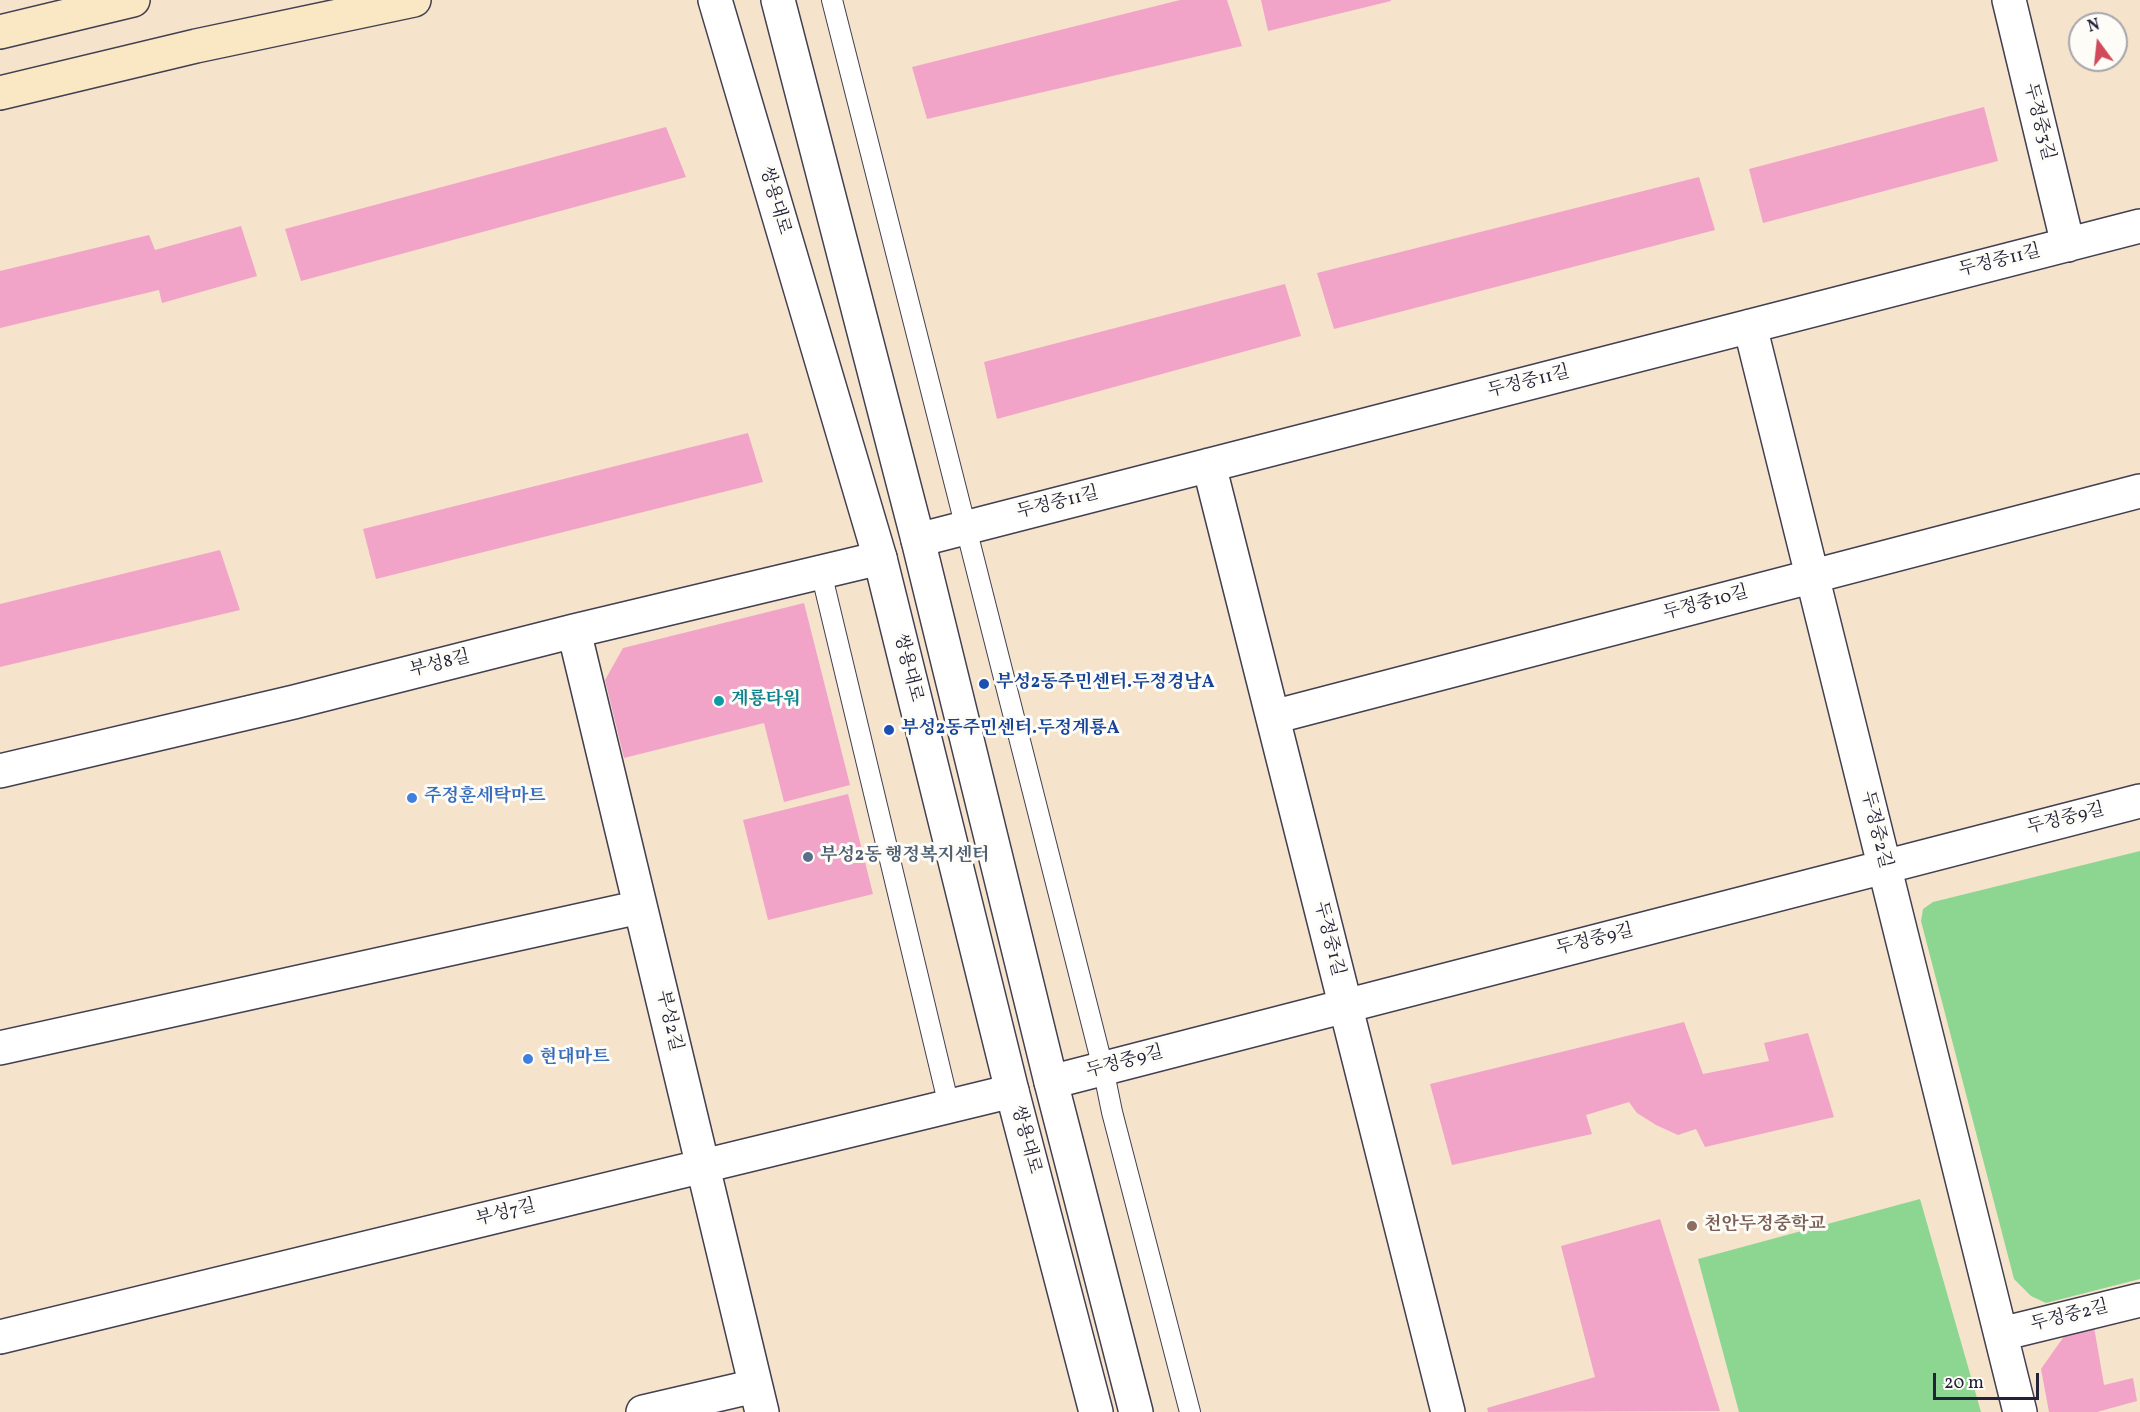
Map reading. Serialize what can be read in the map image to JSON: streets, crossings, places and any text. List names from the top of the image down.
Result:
{
  "streets": {
    "street": [
      "두정중3길",
      "쌍용대로",
      "두정중11길",
      "두정중10길",
      "부성8길",
      "두정중9길",
      "두정중2길",
      "두정중1길",
      "부성2길",
      "부성7길"
    ]
  },
  "crossings": [
    ["두정중3길", "두정중11길"],
    ["쌍용대로", "부성8길"],
    ["쌍용대로", "부성7길"],
    ["두정중11길", "두정중2길"],
    ["두정중11길", "두정중1길"],
    ["두정중10길", "두정중2길"],
    ["두정중10길", "두정중1길"],
    ["부성8길", "부성2길"],
    ["두정중9길", "두정중2길"],
    ["두정중9길", "두정중1길"],
    ["부성2길", "부성7길"]
  ],
  "places": [
    "부성2동주민센터.두정경남A",
    "계룡타워",
    "부성2동주민센터.두정계룡A",
    "주정훈세탁마트",
    "부성2동 행정복지센터",
    "현대마트",
    "천안두정중학교"
  ],
  "scale_bar": "20 m",
  "north": "top"
}
